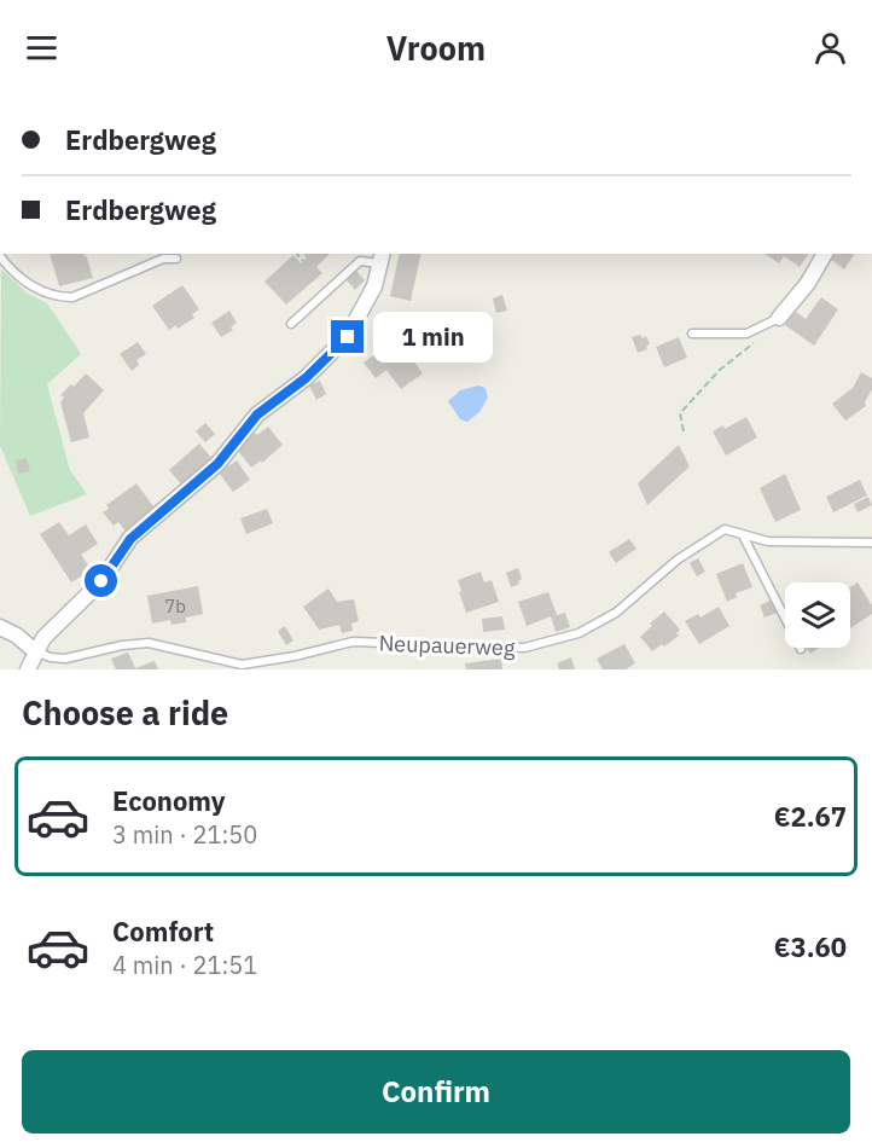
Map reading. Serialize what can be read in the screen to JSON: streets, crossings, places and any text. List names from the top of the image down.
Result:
{
  "streets": {
    "lane": ["Neupauerweg"]
  },
  "house_numbers": ["7b"],
  "page": {
    "header": "Vroom",
    "banner": ["Erdbergweg", "Erdbergweg"],
    "bubble": "1 min",
    "heading": "Choose a ride",
    "list": [
      {
        "name": "Economy",
        "note": "3 min · 21:50",
        "value": "€2.67"
      },
      {
        "name": "Comfort",
        "note": "4 min · 21:51",
        "value": "€3.60"
      }
    ],
    "buttons": "Confirm"
  }
}
